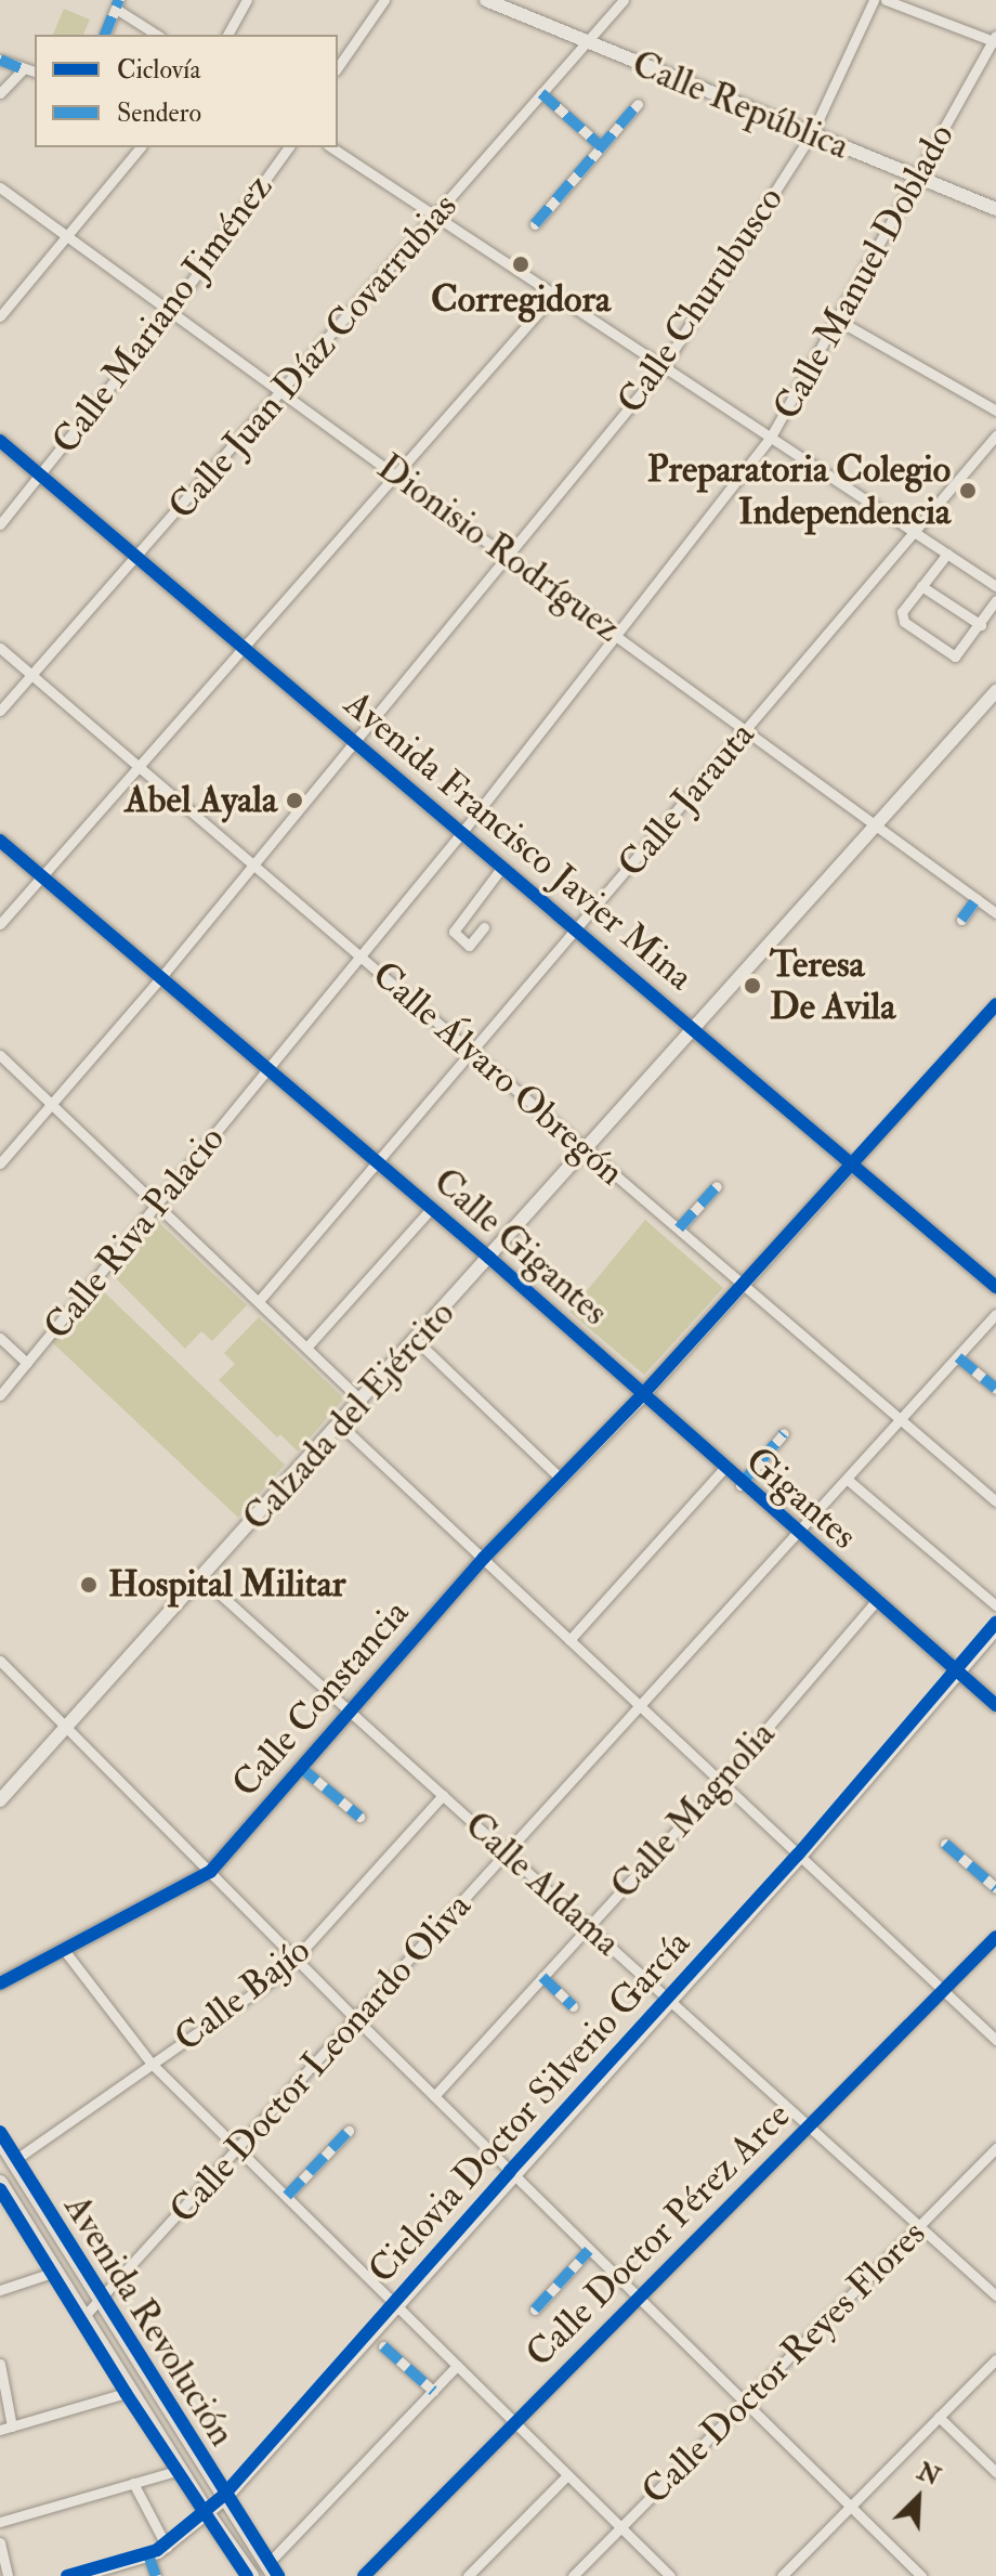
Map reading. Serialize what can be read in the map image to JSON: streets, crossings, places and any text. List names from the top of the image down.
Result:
{
  "streets": {
    "main road": [
      "Calle República",
      "Avenida Francisco Javier Mina",
      "Calle Gigantes",
      "Calzada del Ejército",
      "Calle Constancia",
      "Avenida Revolución"
    ],
    "street": [
      "Calle Manuel Doblado",
      "Calle Churubusco",
      "Calle Mariano Jiménez",
      "Calle Juan Díaz Covarrubias",
      "Dionisio Rodríguez",
      "Calle Jarauta",
      "Calle Álvaro Obregón",
      "Calle Riva Palacio",
      "Calle Magnolia",
      "Calle Aldama",
      "Calle Bajío",
      "Calle Doctor Leonardo Oliva",
      "Calle Doctor Pérez Arce",
      "Calle Doctor Reyes Flores"
    ],
    "cycle path": ["Gigantes", "Ciclovia Doctor Silverio García"]
  },
  "crossings": [
    ["Calle República", "Calle Manuel Doblado"],
    ["Calle República", "Calle Churubusco"],
    ["Calle República", "Calle Juan Díaz Covarrubias"],
    ["Calle Manuel Doblado", "Dionisio Rodríguez"],
    ["Calle Manuel Doblado", "Avenida Francisco Javier Mina"],
    ["Calle Manuel Doblado", "Calle Álvaro Obregón"],
    ["Calle Manuel Doblado", "Calle Riva Palacio"],
    ["Calle Manuel Doblado", "Calle Gigantes"],
    ["Calle Churubusco", "Dionisio Rodríguez"],
    ["Calle Churubusco", "Avenida Francisco Javier Mina"],
    ["Calle Churubusco", "Calle Álvaro Obregón"],
    ["Calle Churubusco", "Calle Gigantes"],
    ["Calle Mariano Jiménez", "Dionisio Rodríguez"],
    ["Calle Mariano Jiménez", "Avenida Francisco Javier Mina"],
    ["Calle Juan Díaz Covarrubias", "Dionisio Rodríguez"],
    ["Calle Juan Díaz Covarrubias", "Avenida Francisco Javier Mina"],
    ["Calle Juan Díaz Covarrubias", "Calle Álvaro Obregón"],
    ["Dionisio Rodríguez", "Calle Jarauta"],
    ["Dionisio Rodríguez", "Calzada del Ejército"],
    ["Calle Jarauta", "Avenida Francisco Javier Mina"],
    ["Calle Jarauta", "Calle Álvaro Obregón"],
    ["Calle Jarauta", "Calle Gigantes"],
    ["Avenida Francisco Javier Mina", "Calzada del Ejército"],
    ["Avenida Francisco Javier Mina", "Calle Constancia"],
    ["Calle Álvaro Obregón", "Calzada del Ejército"],
    ["Calle Álvaro Obregón", "Calle Constancia"],
    ["Calle Álvaro Obregón", "Calle Doctor Leonardo Oliva"],
    ["Calle Riva Palacio", "Calle Gigantes"],
    ["Calle Gigantes", "Calzada del Ejército"],
    ["Calle Gigantes", "Calle Constancia"],
    ["Calle Gigantes", "Calle Magnolia"],
    ["Calle Gigantes", "Calle Doctor Leonardo Oliva"],
    ["Calzada del Ejército", "Calle Aldama"],
    ["Calle Constancia", "Calle Aldama"],
    ["Calle Magnolia", "Calle Aldama"],
    ["Calle Aldama", "Calle Bajío"],
    ["Calle Aldama", "Calle Doctor Leonardo Oliva"],
    ["Calle Aldama", "Calle Doctor Pérez Arce"],
    ["Calle Aldama", "Calle Doctor Reyes Flores"],
    ["Calle Bajío", "Avenida Revolución"],
    ["Calle Doctor Leonardo Oliva", "Avenida Revolución"]
  ],
  "places": [
    "Corregidora",
    "Preparatoria Colegio Independencia",
    "Abel Ayala",
    "Teresa De Avila",
    "Hospital Militar"
  ],
  "legend": ["Ciclovía", "Sendero"],
  "north": "top right"
}
